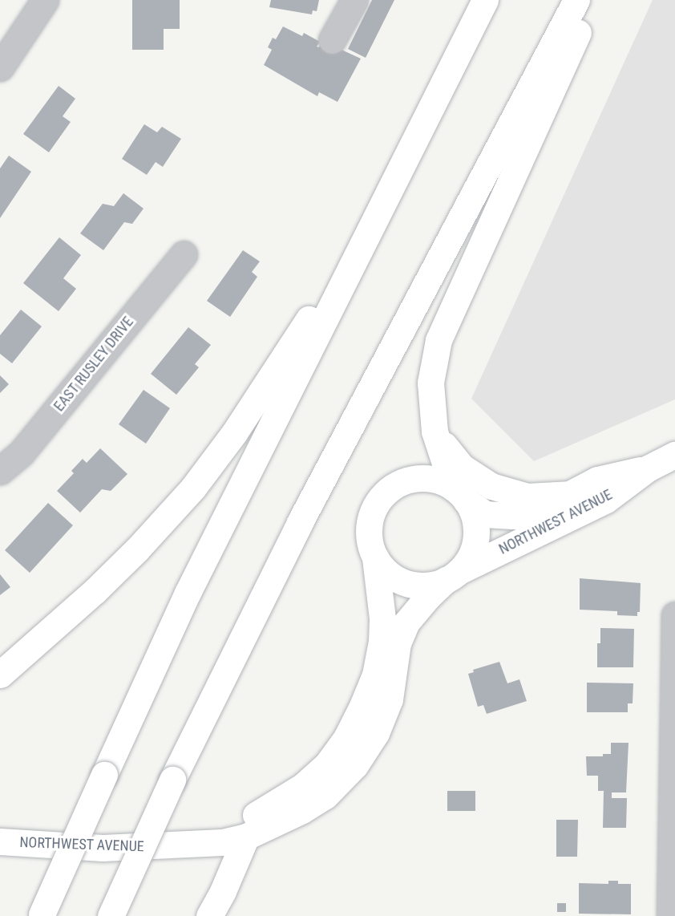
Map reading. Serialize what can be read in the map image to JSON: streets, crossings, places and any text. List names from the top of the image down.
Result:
{
  "streets": {
    "main road": ["NORTHWEST AVENUE"],
    "street": ["EAST RUSLEY DRIVE"]
  }
}
